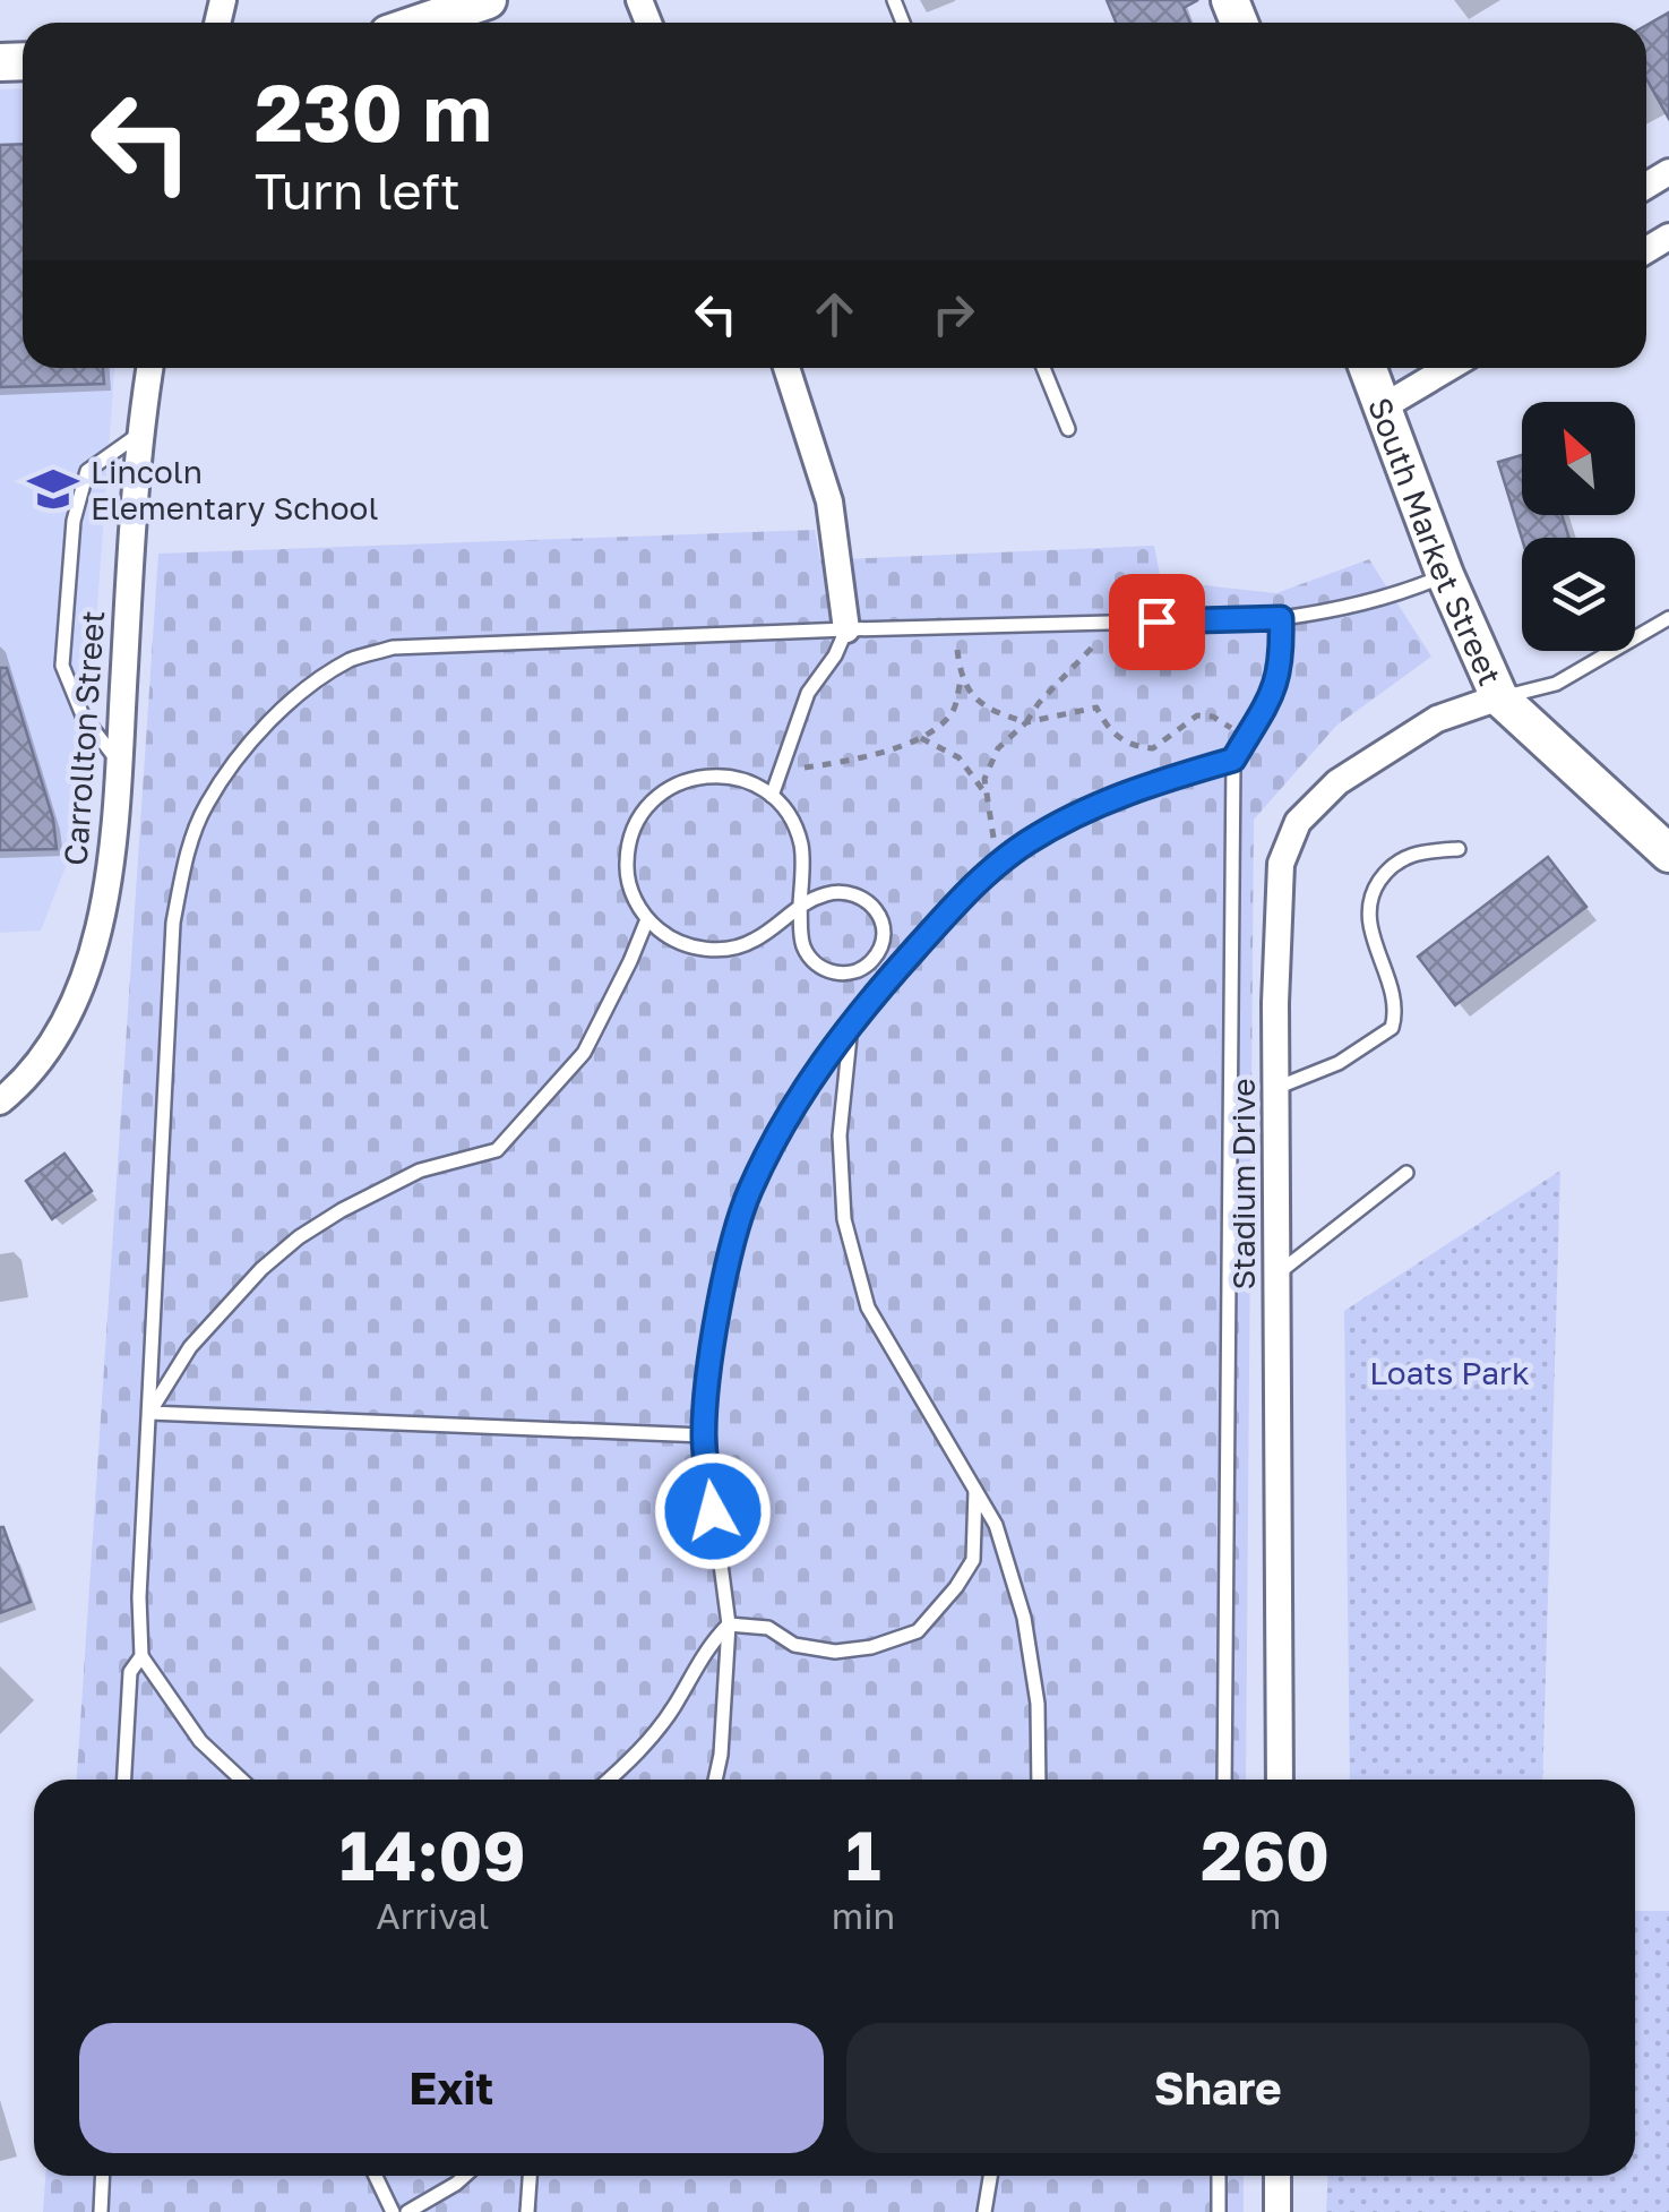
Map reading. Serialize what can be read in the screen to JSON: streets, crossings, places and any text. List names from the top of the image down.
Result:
{
  "streets": {
    "main road": ["South Market Street"],
    "street": ["Carrollton Street", "Stadium Drive"]
  },
  "crossings": [
    ["South Market Street", "Stadium Drive"]
  ],
  "parks": ["Loats Park"],
  "places": {
    "school or university": ["Lincoln Elementary School"]
  },
  "north": "top left",
  "page": {
    "turn": ["230 m", "Turn left"],
    "eta": [
      "14:09",
      "Arrival",
      "1",
      "min",
      "260",
      "m"
    ],
    "buttons": ["Exit", "Share"]
  }
}
